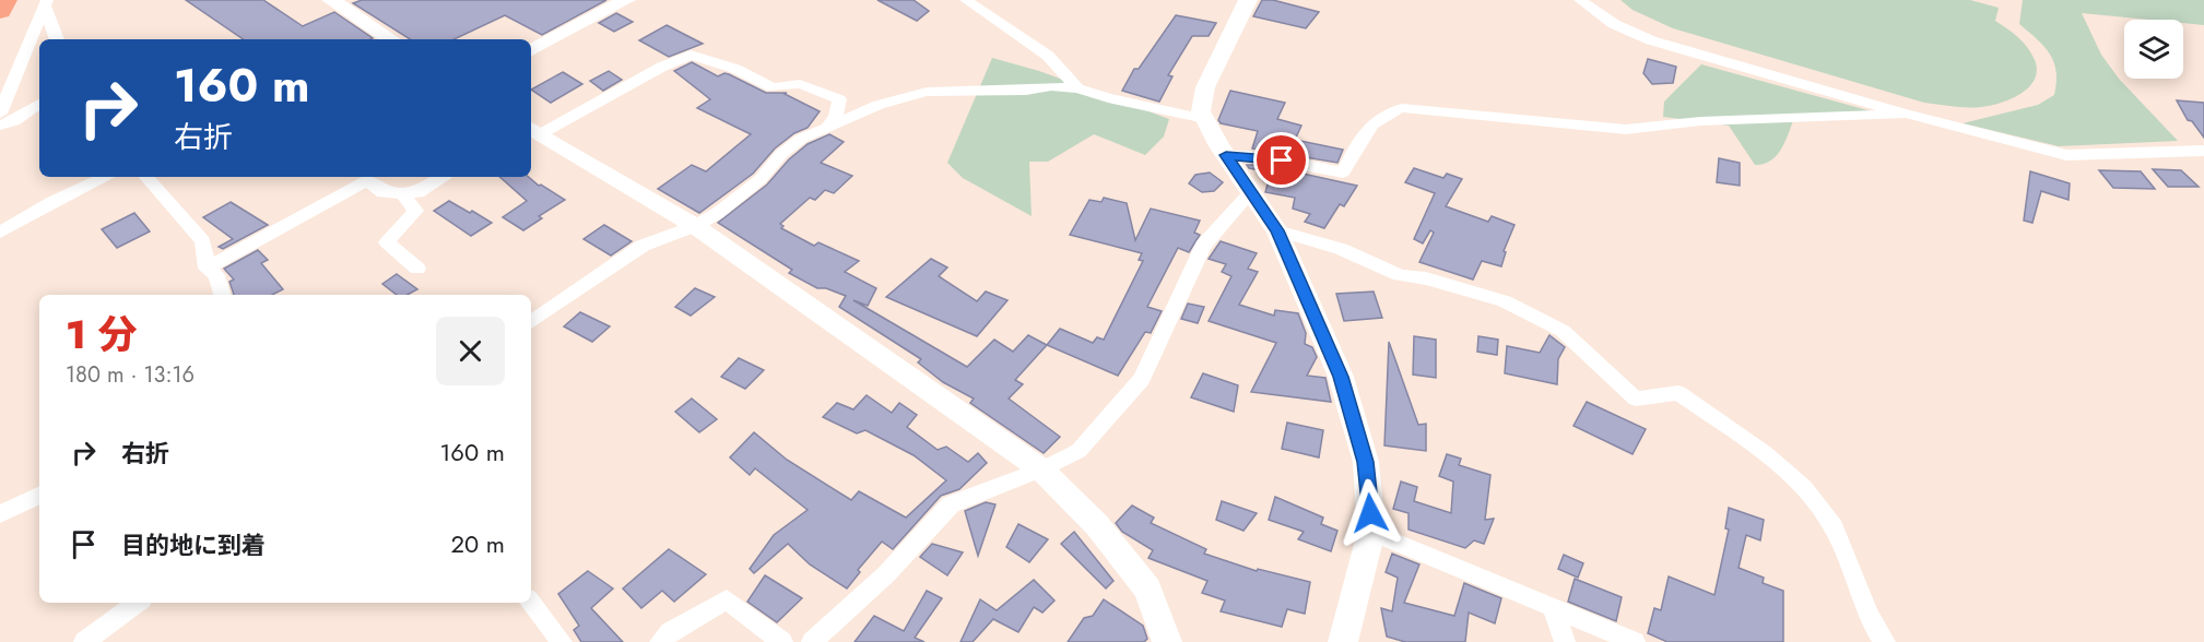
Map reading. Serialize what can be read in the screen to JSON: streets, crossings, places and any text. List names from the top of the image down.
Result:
{
  "page": {
    "turn": ["160 m", "右折"],
    "heading": ["1 分", "180 m · 13:16"],
    "list": [
      {
        "name": "右折",
        "value": "160 m"
      },
      {
        "name": "目的地に到着",
        "value": "20 m"
      }
    ]
  }
}
